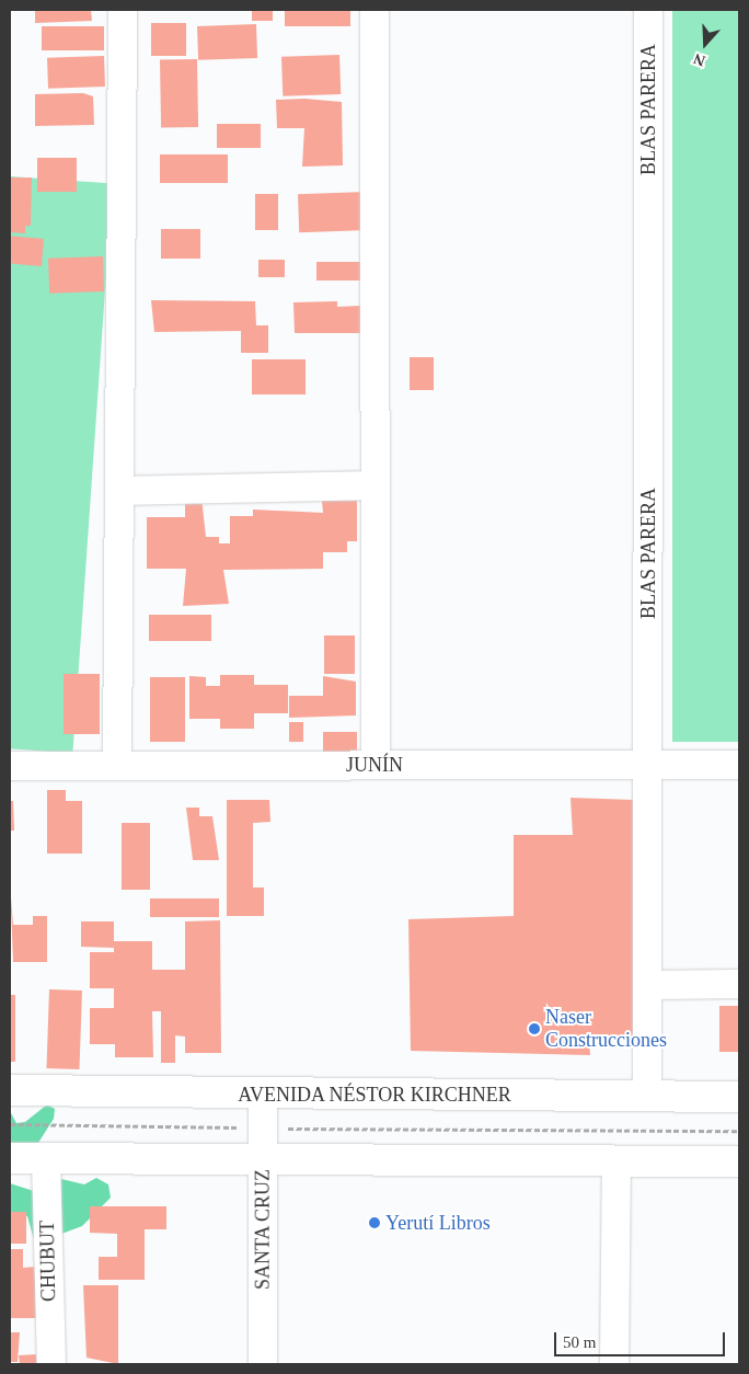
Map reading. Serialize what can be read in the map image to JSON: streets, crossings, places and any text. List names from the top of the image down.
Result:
{
  "streets": {
    "main road": ["AVENIDA NÉSTOR KIRCHNER"],
    "street": [
      "BLAS PARERA",
      "JUNÍN",
      "SANTA CRUZ",
      "CHUBUT"
    ]
  },
  "crossings": [
    ["BLAS PARERA", "JUNÍN"],
    ["BLAS PARERA", "AVENIDA NÉSTOR KIRCHNER"],
    ["AVENIDA NÉSTOR KIRCHNER", "SANTA CRUZ"]
  ],
  "places": ["Naser Construcciones", "Yerutí Libros"],
  "scale_bar": "50 m",
  "north": "bottom"
}
